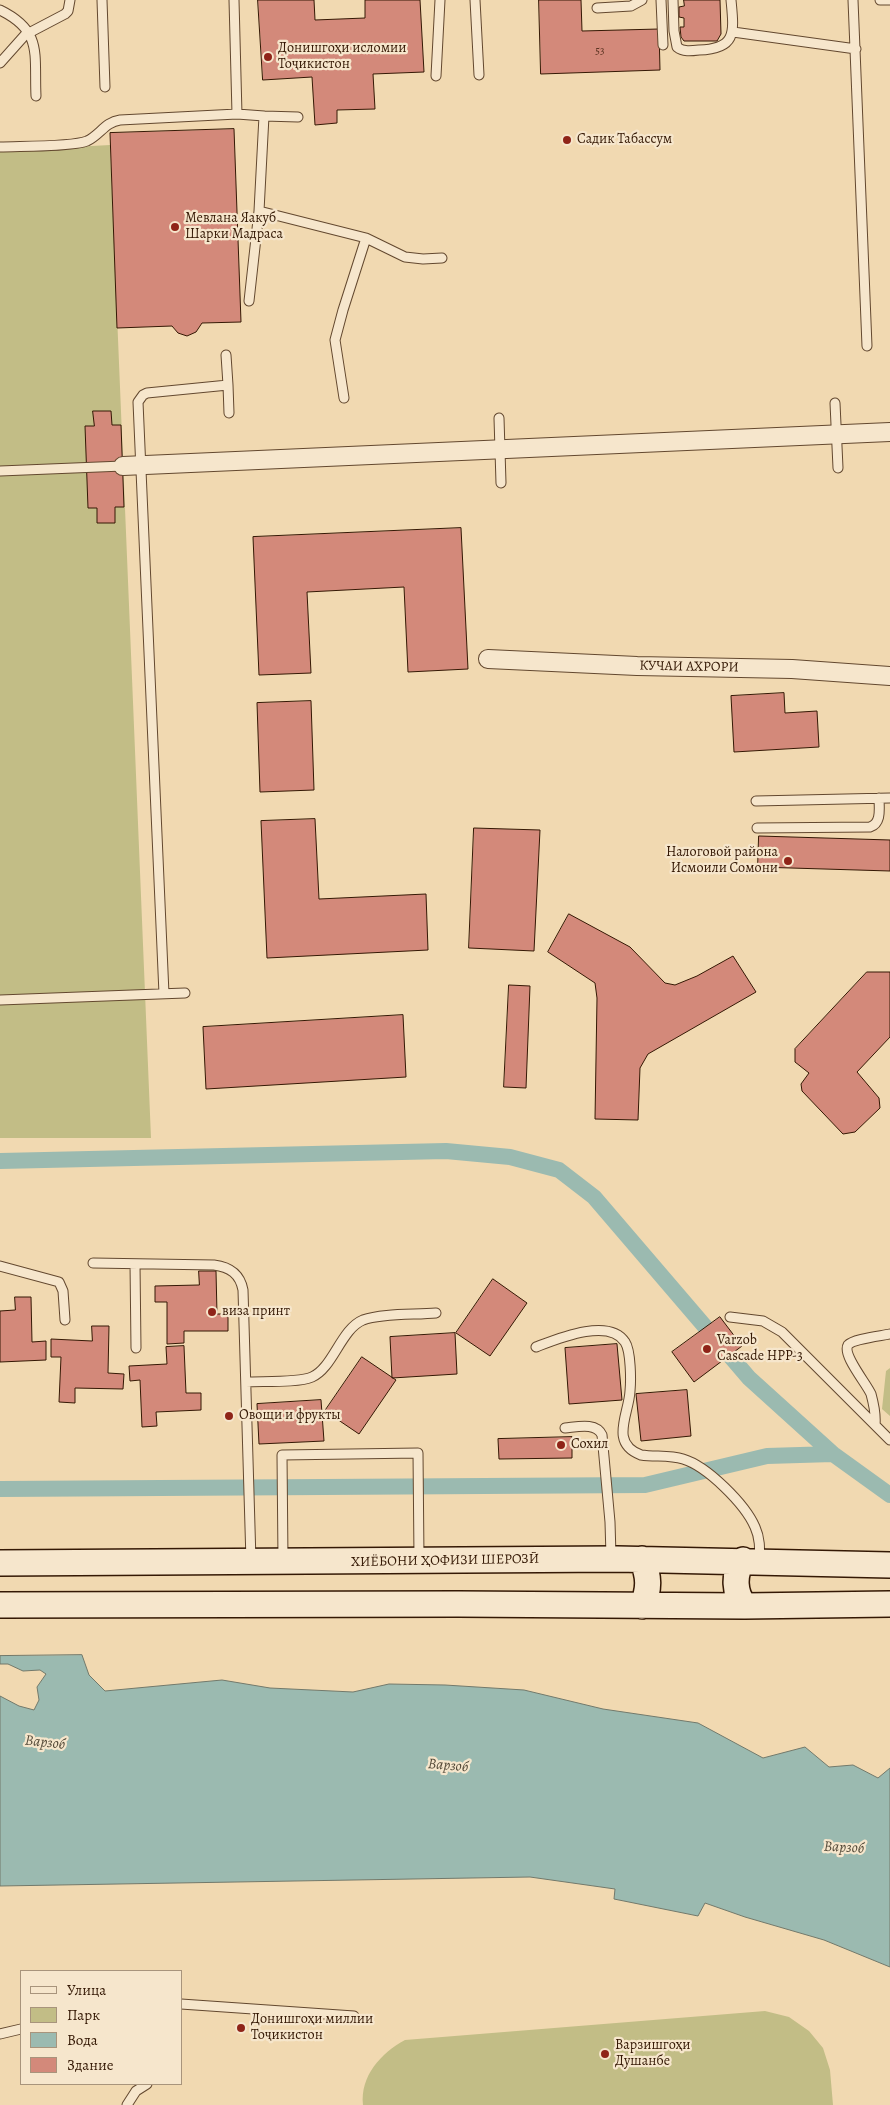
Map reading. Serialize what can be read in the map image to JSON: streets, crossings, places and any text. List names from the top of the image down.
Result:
{
  "streets": {
    "main road": ["ХИЁБОНИ ҲОФИЗИ ШЕРОЗӢ"],
    "street": ["КУЧАИ АХРОРИ"]
  },
  "water": ["Варзоб"],
  "places": [
    "Донишгоҳи исломии Тоҷикистон",
    "Садик Табассум",
    "Мевлана Яакуб Шарки Мадраса",
    "Налоговой района Исмоили Сомони",
    "виза принт",
    "Varzob Cascade HPP-3",
    "Овощи и фрукты",
    "Сохил",
    "Донишгоҳи миллии Тоҷикистон",
    "Варзишгоҳи Душанбе"
  ],
  "house_numbers": ["53"],
  "legend": [
    "Улица",
    "Парк",
    "Вода",
    "Здание"
  ]
}
